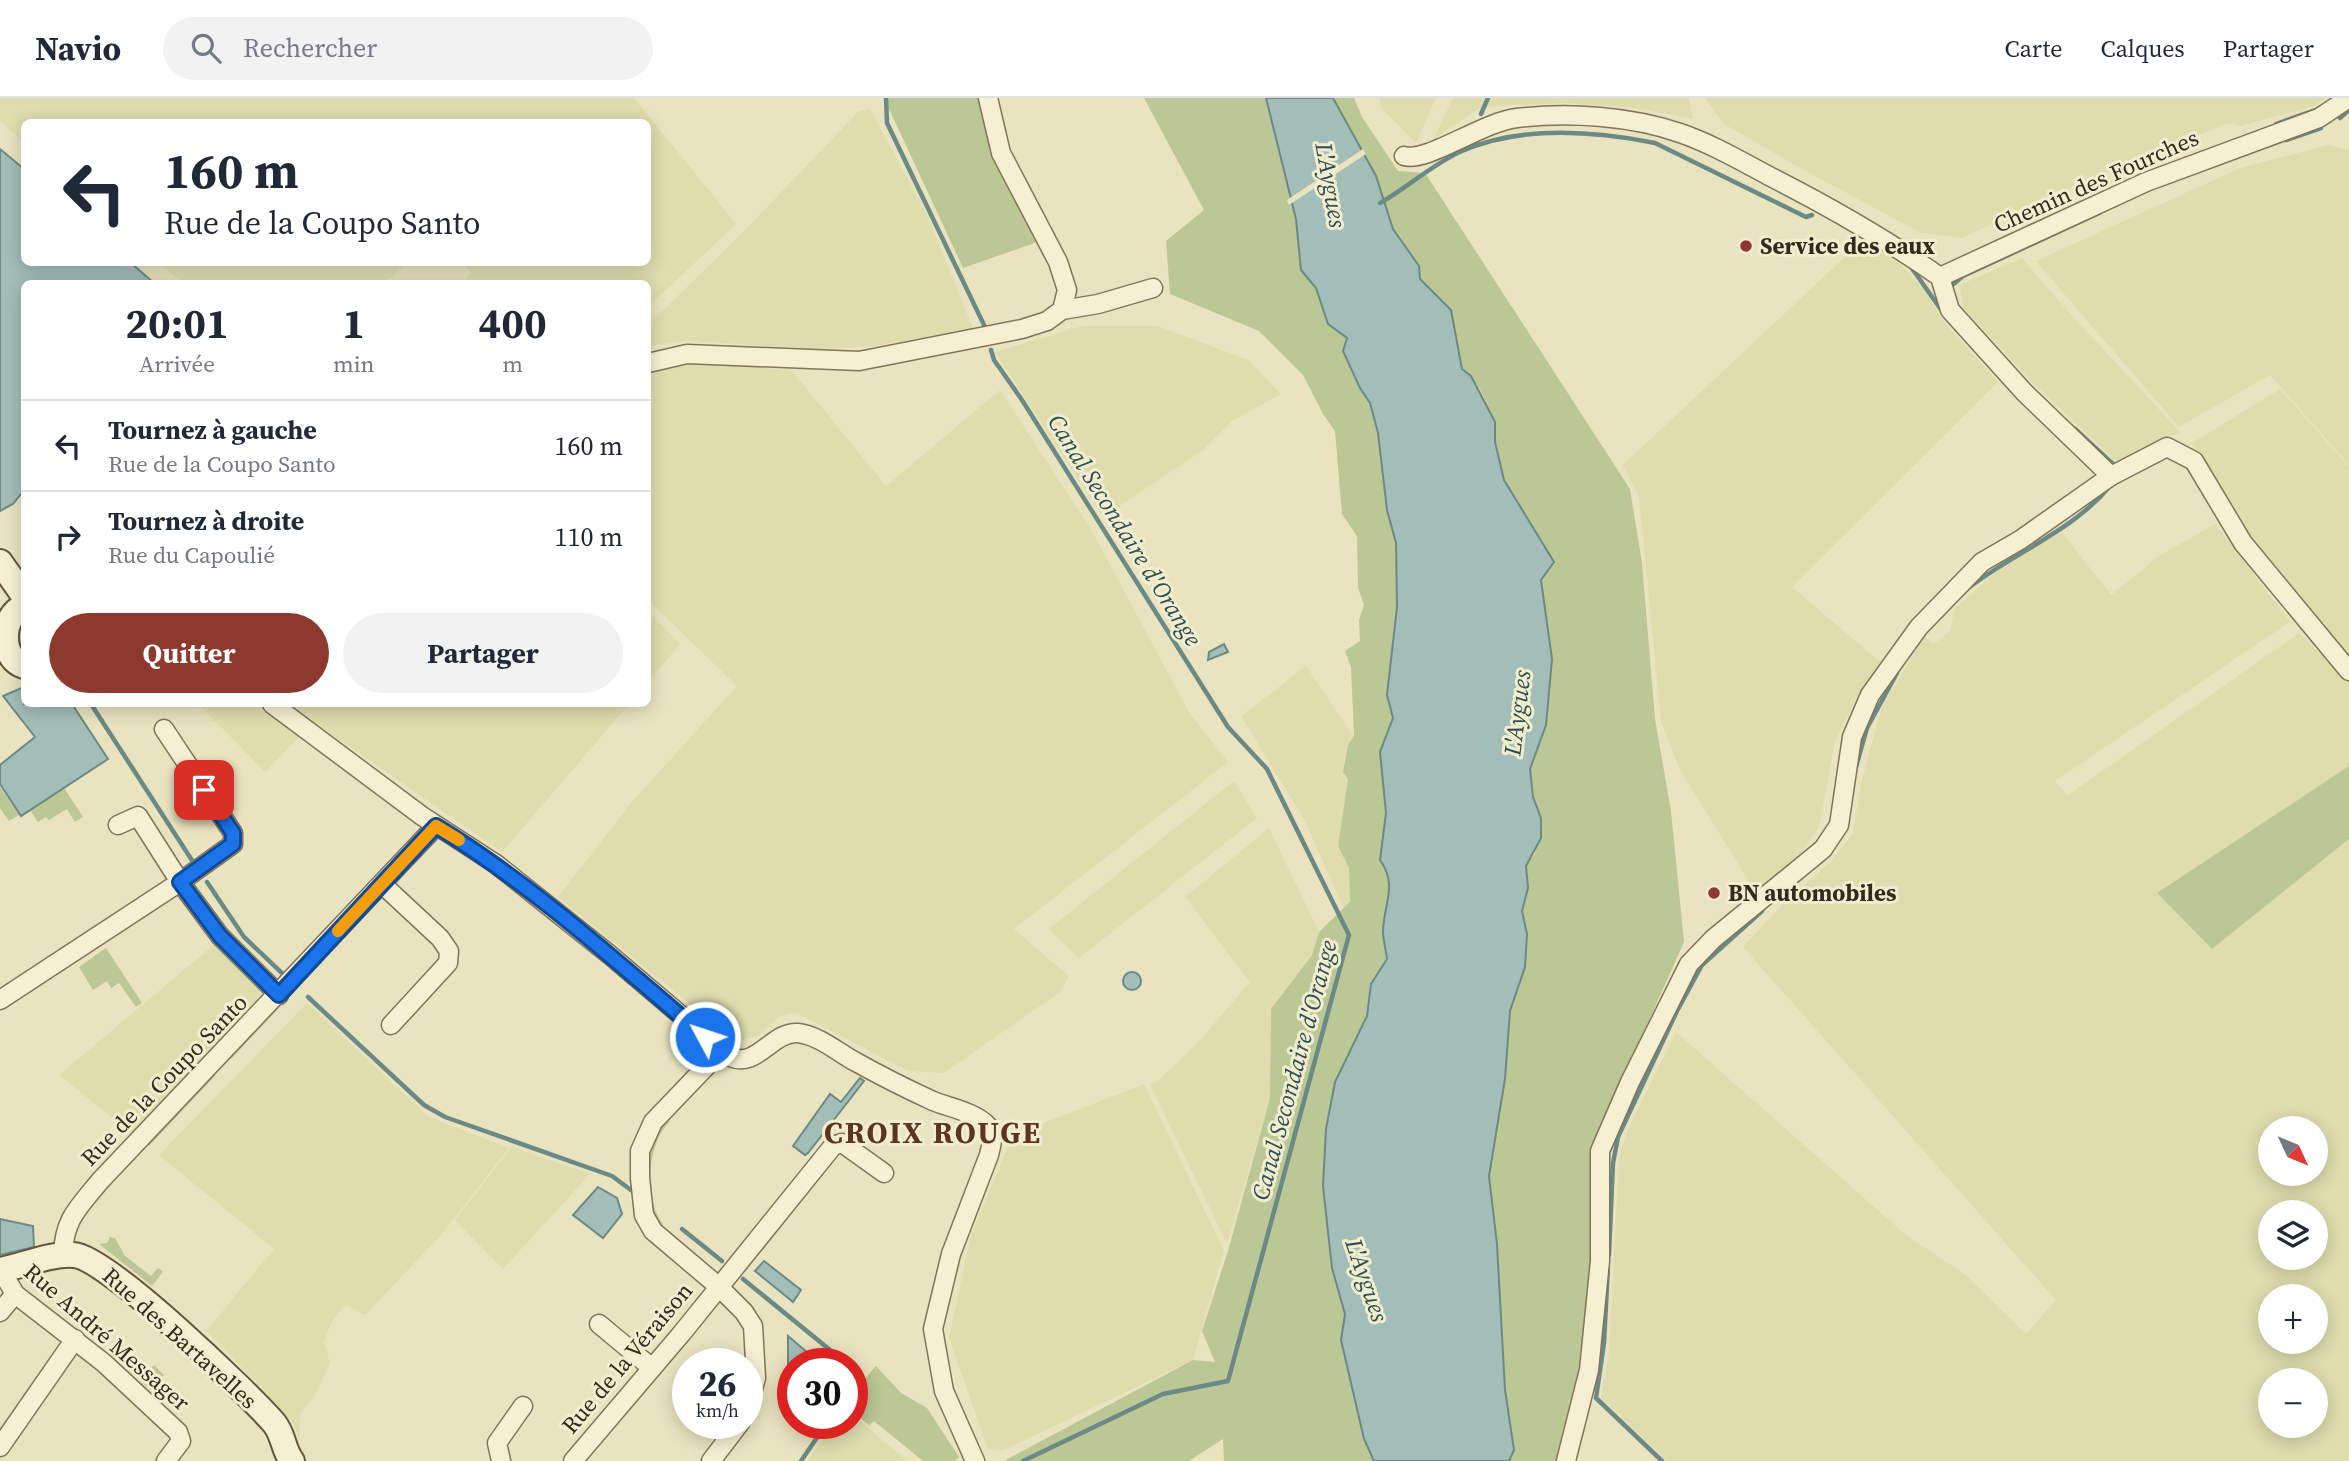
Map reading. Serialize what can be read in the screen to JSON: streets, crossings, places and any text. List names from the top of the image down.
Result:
{
  "streets": {
    "street": [
      "Chemin des Fourches",
      "Rue de la Coupo Santo",
      "Rue André Messager",
      "Rue des Bartavelles",
      "Rue de la Véraison"
    ]
  },
  "crossings": [
    ["Rue de la Coupo Santo", "Rue des Bartavelles"],
    ["Rue André Messager", "Rue des Bartavelles"]
  ],
  "districts": ["CROIX ROUGE"],
  "water": ["L'Aygues", "Canal Secondaire d'Orange"],
  "places": ["Service des eaux", "BN automobiles"],
  "north": "bottom right",
  "page": {
    "header": "Navio",
    "search": "Rechercher",
    "nav": ["Carte", "Calques", "Partager"],
    "turn": ["160 m", "Rue de la Coupo Santo"],
    "eta": [
      "20:01",
      "Arrivée",
      "1",
      "min",
      "400",
      "m"
    ],
    "list": [
      {
        "name": "Tournez à gauche",
        "note": "Rue de la Coupo Santo",
        "value": "160 m"
      },
      {
        "name": "Tournez à droite",
        "note": "Rue du Capoulié",
        "value": "110 m"
      }
    ],
    "buttons": ["Quitter", "Partager"],
    "map_buttons": ["+", "−"],
    "speed": "26 km/h",
    "limit": "30"
  }
}
